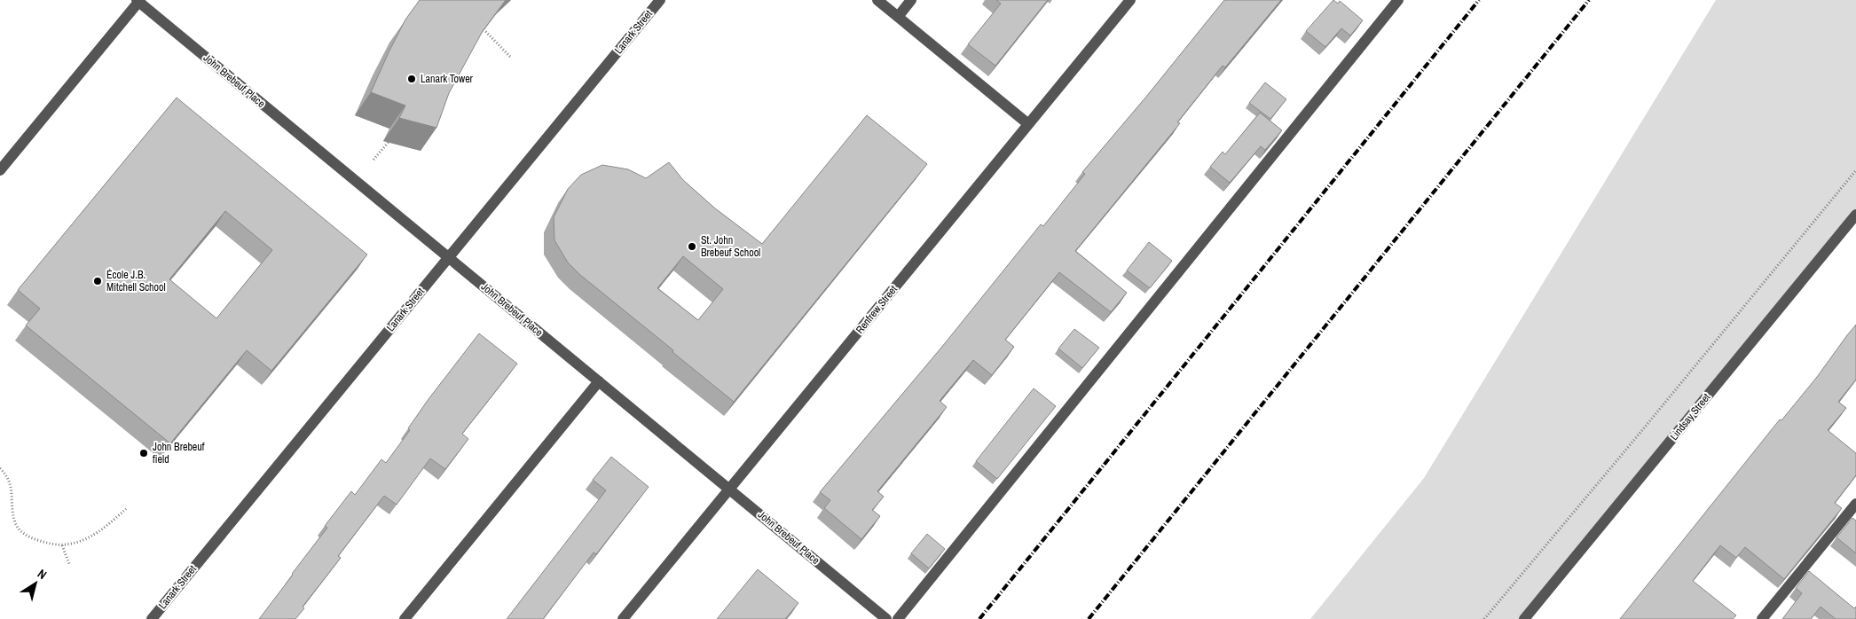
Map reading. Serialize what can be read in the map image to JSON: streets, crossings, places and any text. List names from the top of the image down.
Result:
{
  "streets": {
    "street": [
      "Lanark Street",
      "John Brebeuf Place",
      "Renfrew Street",
      "Lindsay Street"
    ]
  },
  "crossings": [
    ["Lanark Street", "John Brebeuf Place"],
    ["John Brebeuf Place", "Renfrew Street"]
  ],
  "places": [
    "Lanark Tower",
    "St. John Brebeuf School",
    "École J.B. Mitchell School",
    "John Brebeuf field"
  ],
  "north": "top right"
}
